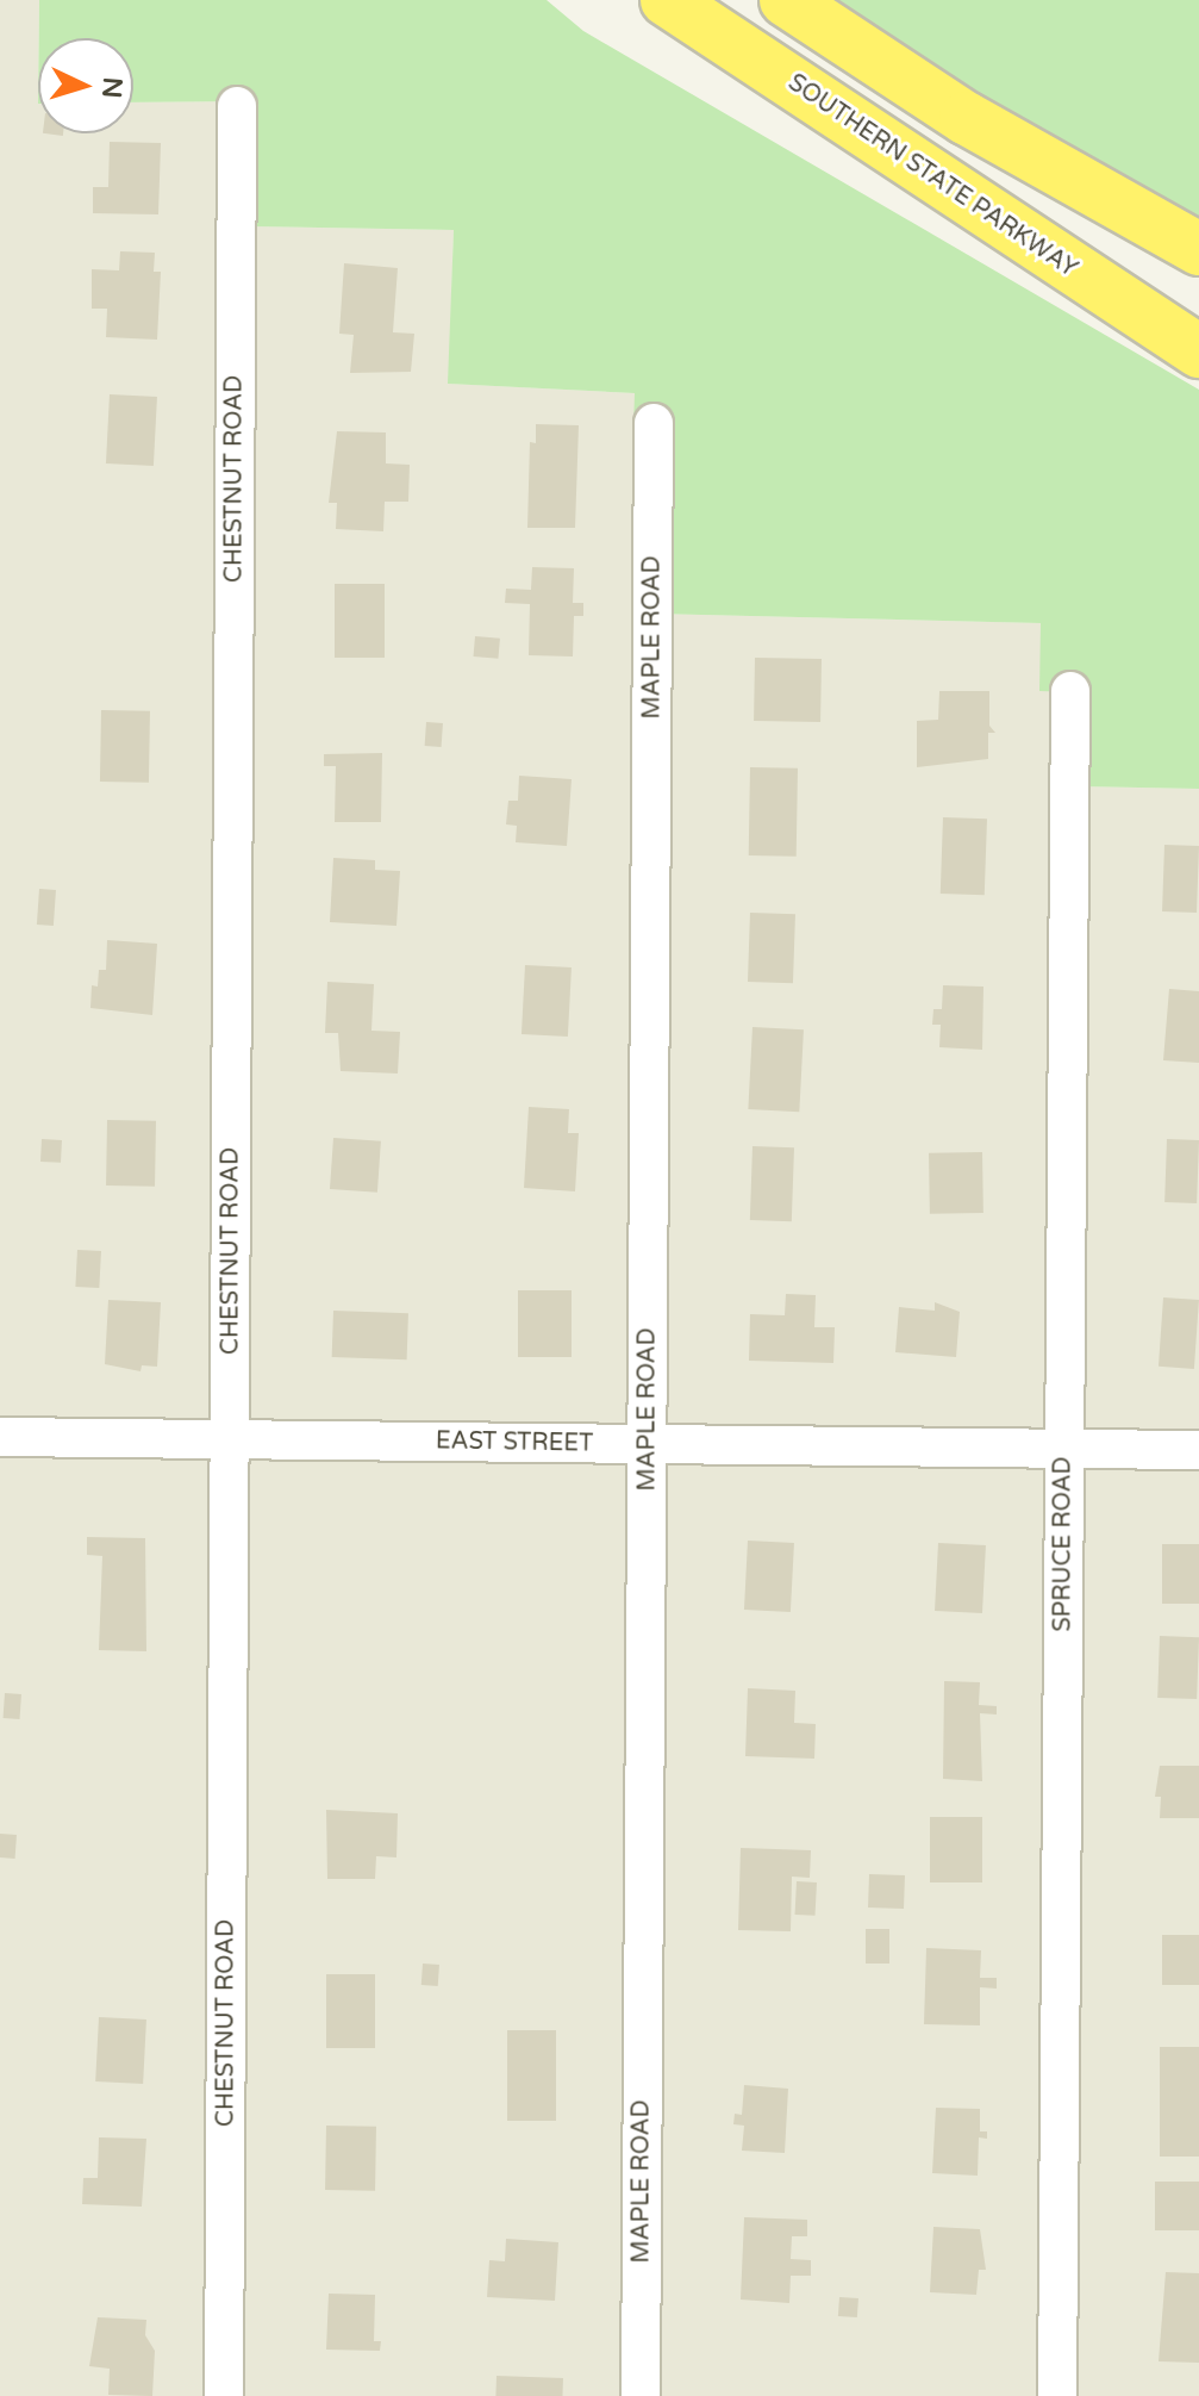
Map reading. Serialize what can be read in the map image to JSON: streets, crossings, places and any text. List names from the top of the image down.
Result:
{
  "streets": {
    "highway": ["SOUTHERN STATE PARKWAY"],
    "street": [
      "CHESTNUT ROAD",
      "MAPLE ROAD",
      "EAST STREET",
      "SPRUCE ROAD"
    ]
  },
  "crossings": [
    ["CHESTNUT ROAD", "EAST STREET"],
    ["MAPLE ROAD", "EAST STREET"],
    ["EAST STREET", "SPRUCE ROAD"]
  ],
  "north": "right"
}
